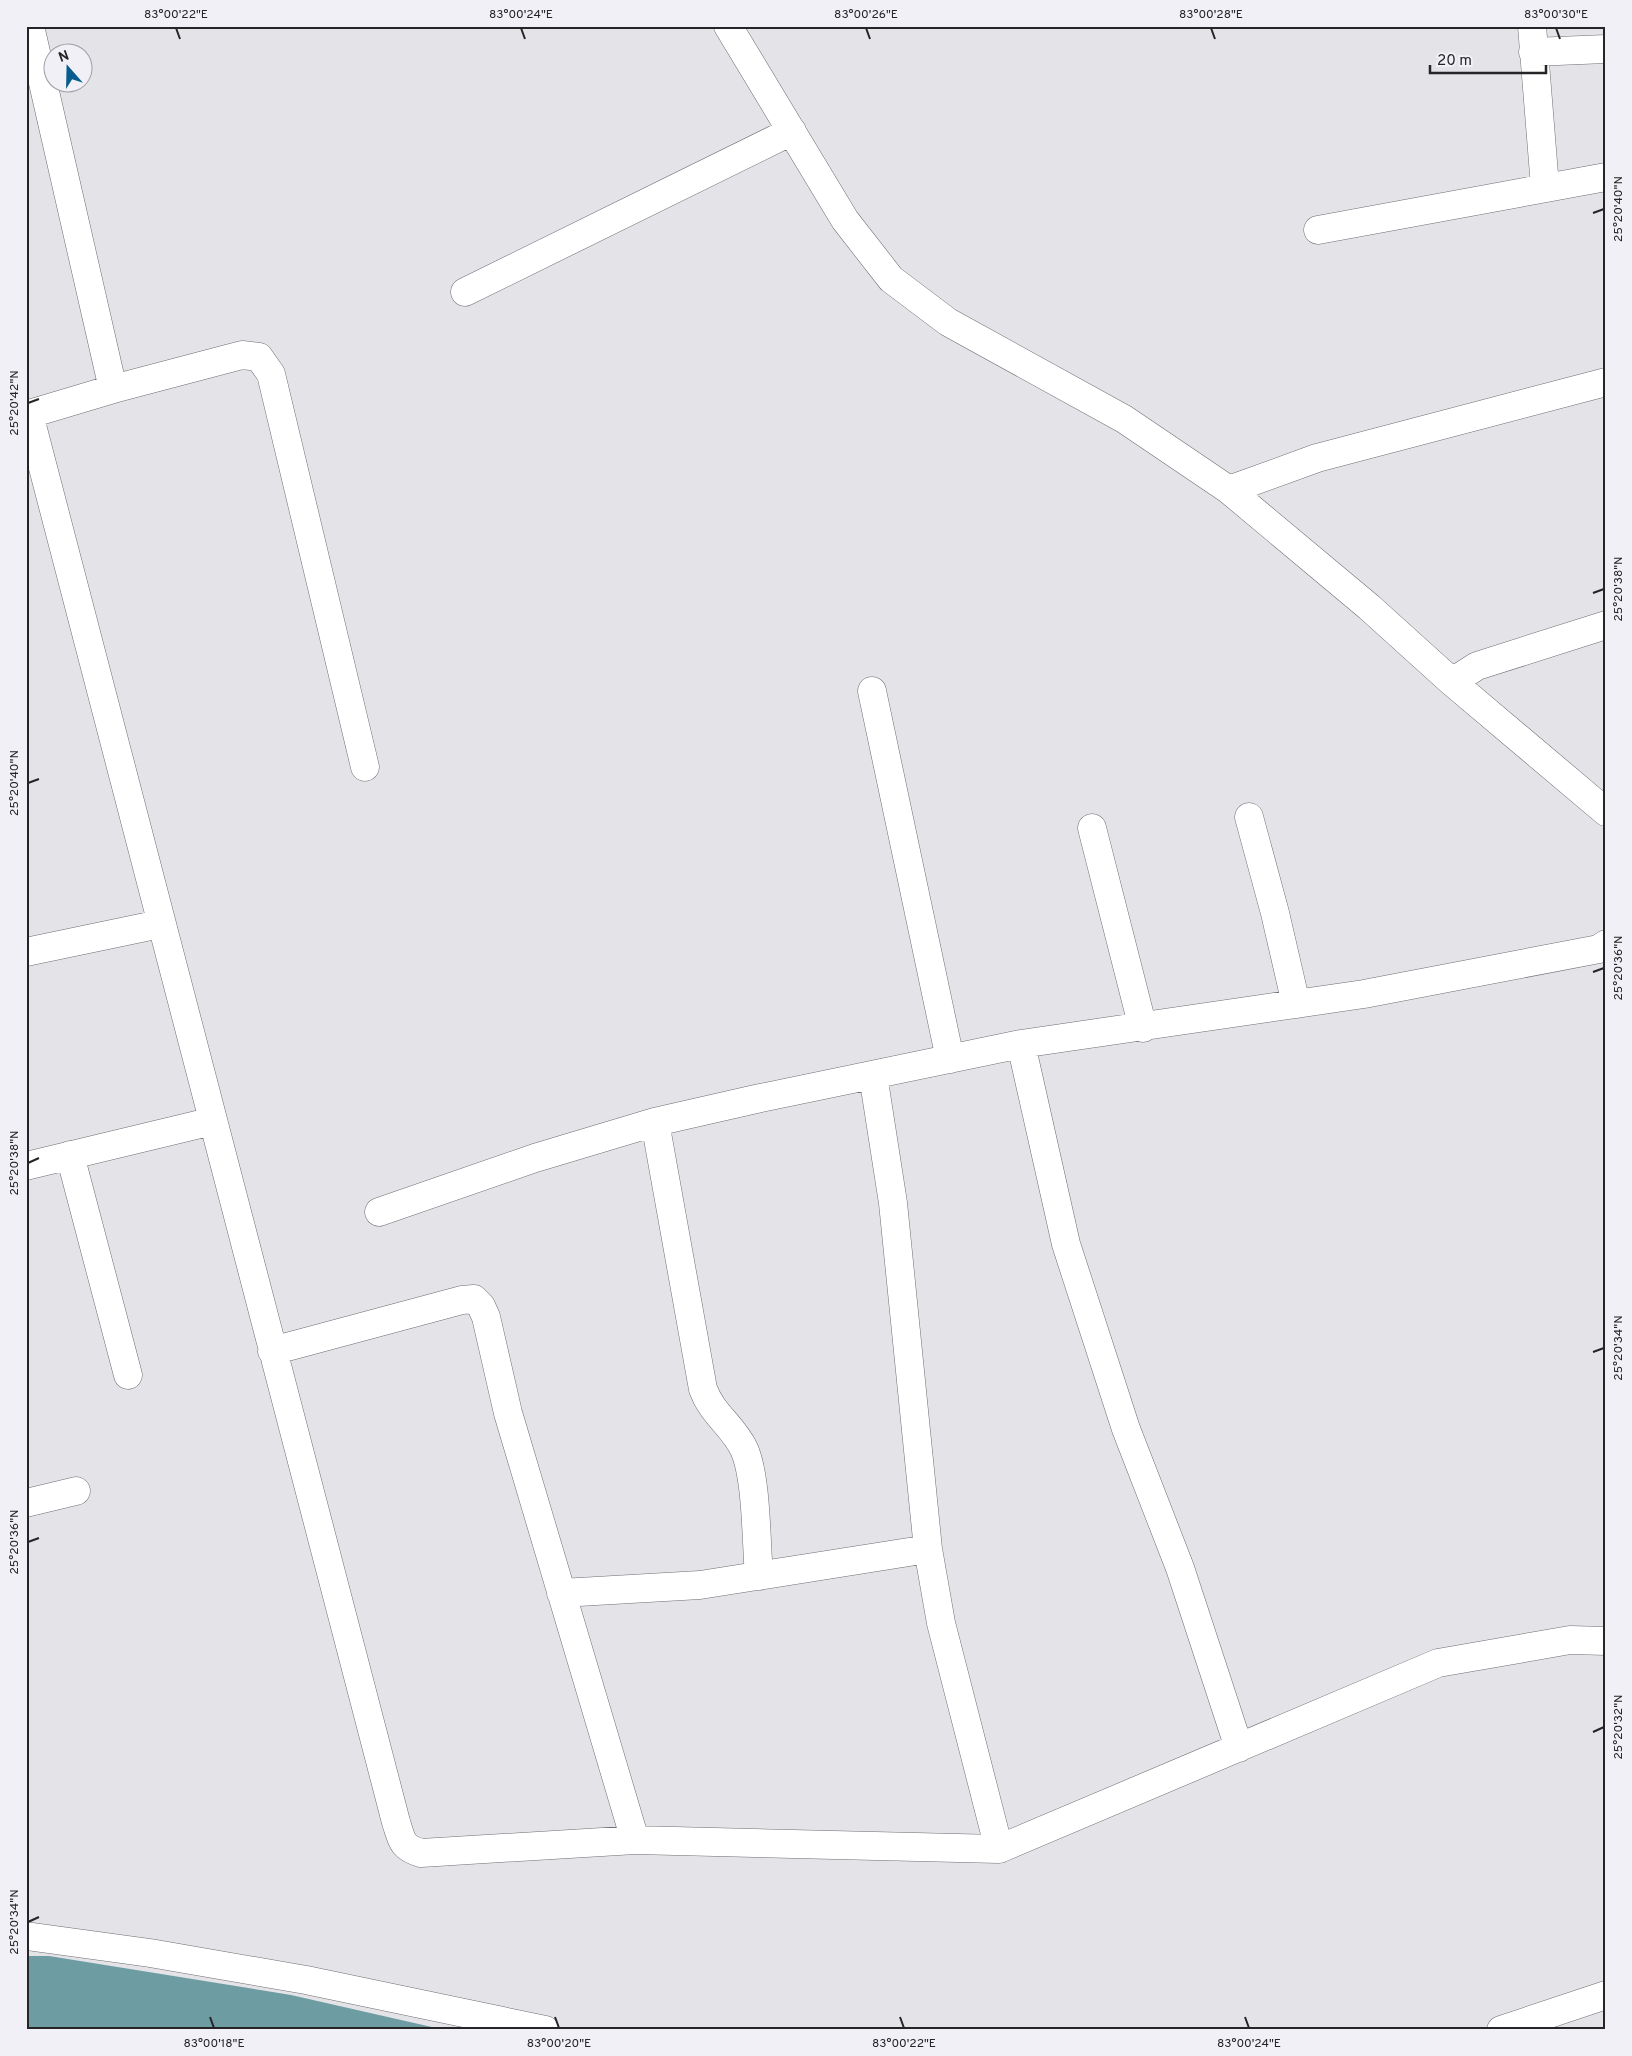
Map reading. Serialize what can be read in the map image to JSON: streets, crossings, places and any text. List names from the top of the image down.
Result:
{
  "scale_bar": "20 m",
  "north": "top",
  "coordinates": [
    "83°00'22\"E",
    "83°00'24\"E",
    "83°00'26\"E",
    "83°00'28\"E",
    "83°00'30\"E",
    "25°20'40\"N",
    "25°20'42\"N",
    "25°20'38\"N",
    "25°20'36\"N",
    "25°20'34\"N",
    "25°20'32\"N",
    "83°00'18\"E",
    "83°00'20\"E"
  ]
}
